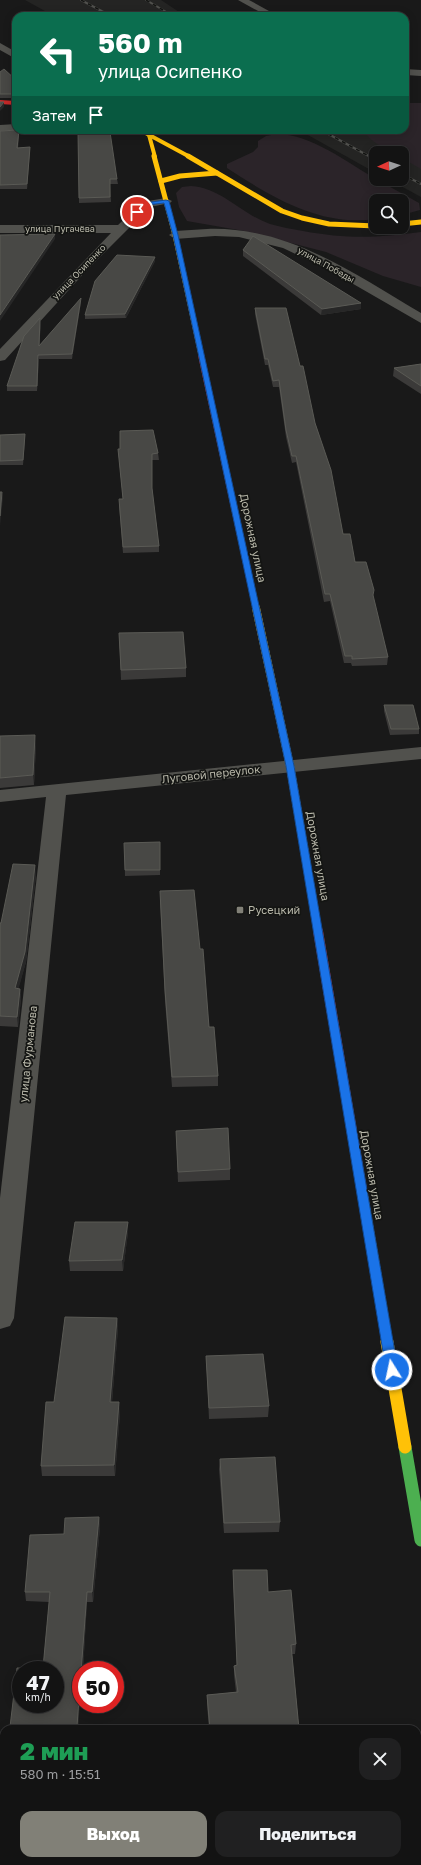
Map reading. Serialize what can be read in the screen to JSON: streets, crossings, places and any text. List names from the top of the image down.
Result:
{
  "streets": {
    "main road": ["Дорожная улица"],
    "street": [
      "улица Пугачёва",
      "улица Победы",
      "улица Осипенко",
      "Луговой переулок",
      "улица Фурманова"
    ]
  },
  "crossings": [
    ["улица Пугачёва", "улица Осипенко"],
    ["улица Победы", "Дорожная улица"],
    ["улица Осипенко", "Дорожная улица"],
    ["Дорожная улица", "Луговой переулок"],
    ["Луговой переулок", "улица Фурманова"]
  ],
  "places": {
    "transit": ["Русецкий"]
  },
  "north": "left",
  "page": {
    "turn": ["560 m", "улица Осипенко"],
    "then": "Затем",
    "speed": "47 km/h",
    "limit": "50",
    "heading": ["2 мин", "580 m · 15:51"],
    "buttons": ["Выход", "Поделиться"]
  }
}
